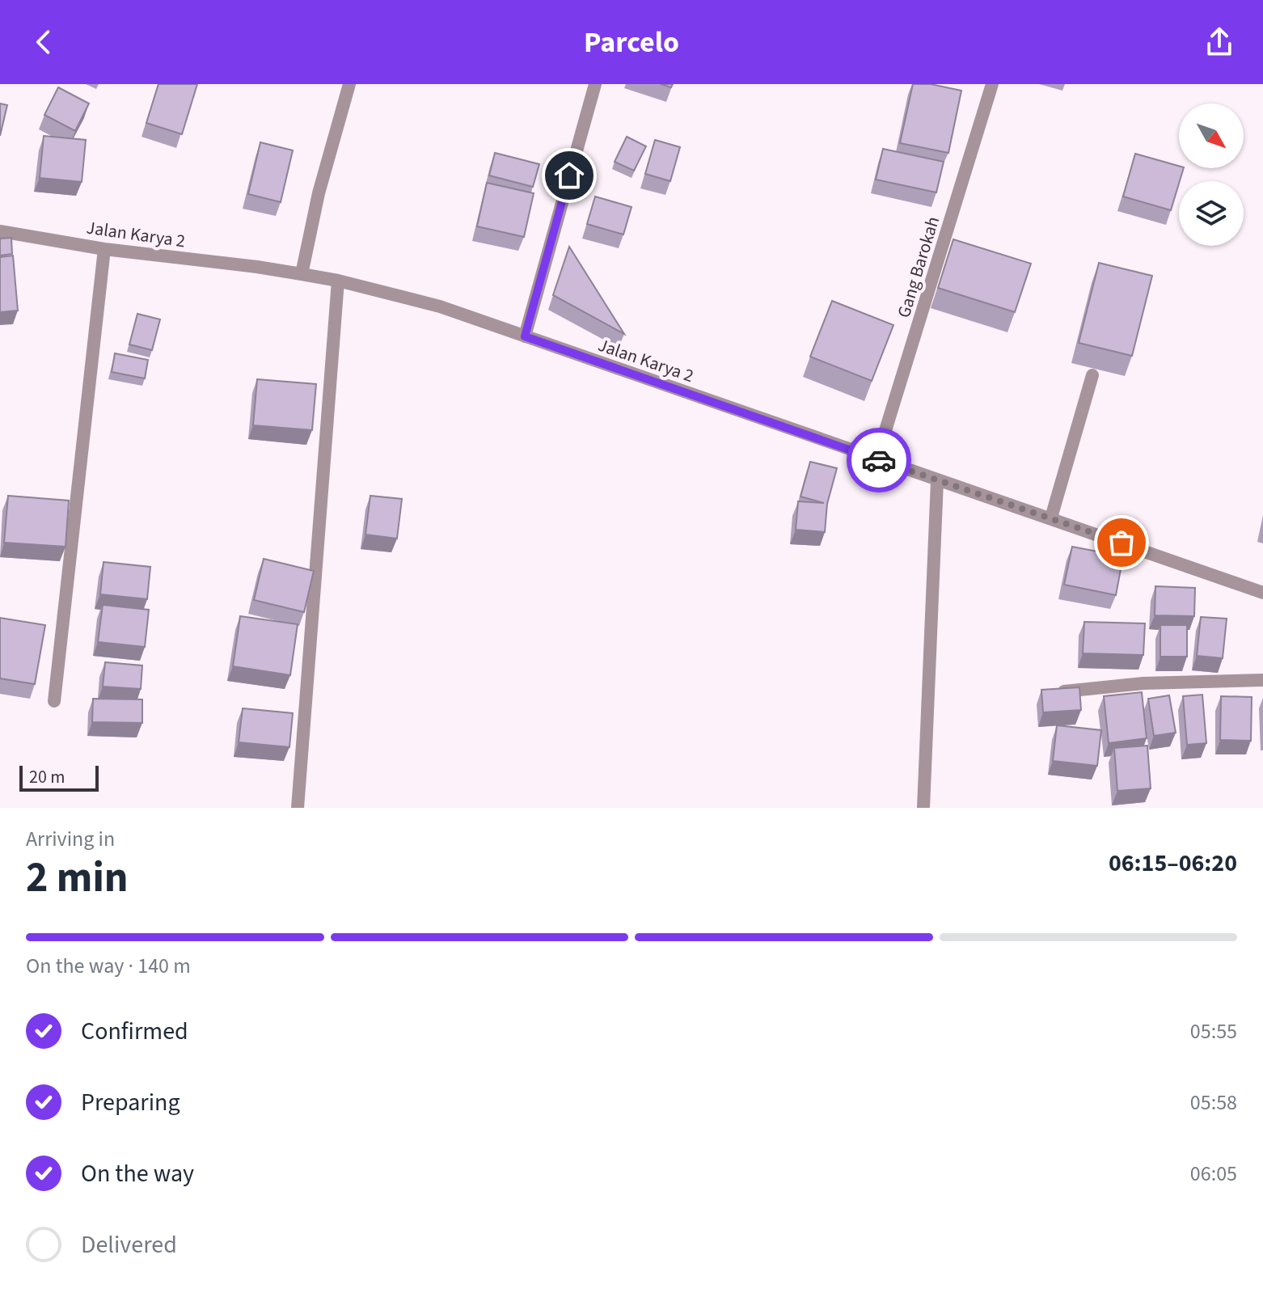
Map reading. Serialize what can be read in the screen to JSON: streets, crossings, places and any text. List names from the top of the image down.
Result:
{
  "streets": {
    "street": ["Jalan Karya 2", "Gang Barokah"]
  },
  "crossings": [
    ["Jalan Karya 2", "Gang Barokah"]
  ],
  "scale_bar": "20 m",
  "north": "bottom right",
  "page": {
    "header": "Parcelo",
    "scale": "20 m",
    "heading": ["2 min", "Arriving in", "06:15–06:20"],
    "bar": "On the way · 140 m",
    "list": [
      ["Confirmed", "05:55"],
      ["Preparing", "05:58"],
      ["On the way", "06:05"],
      "Delivered"
    ]
  }
}
